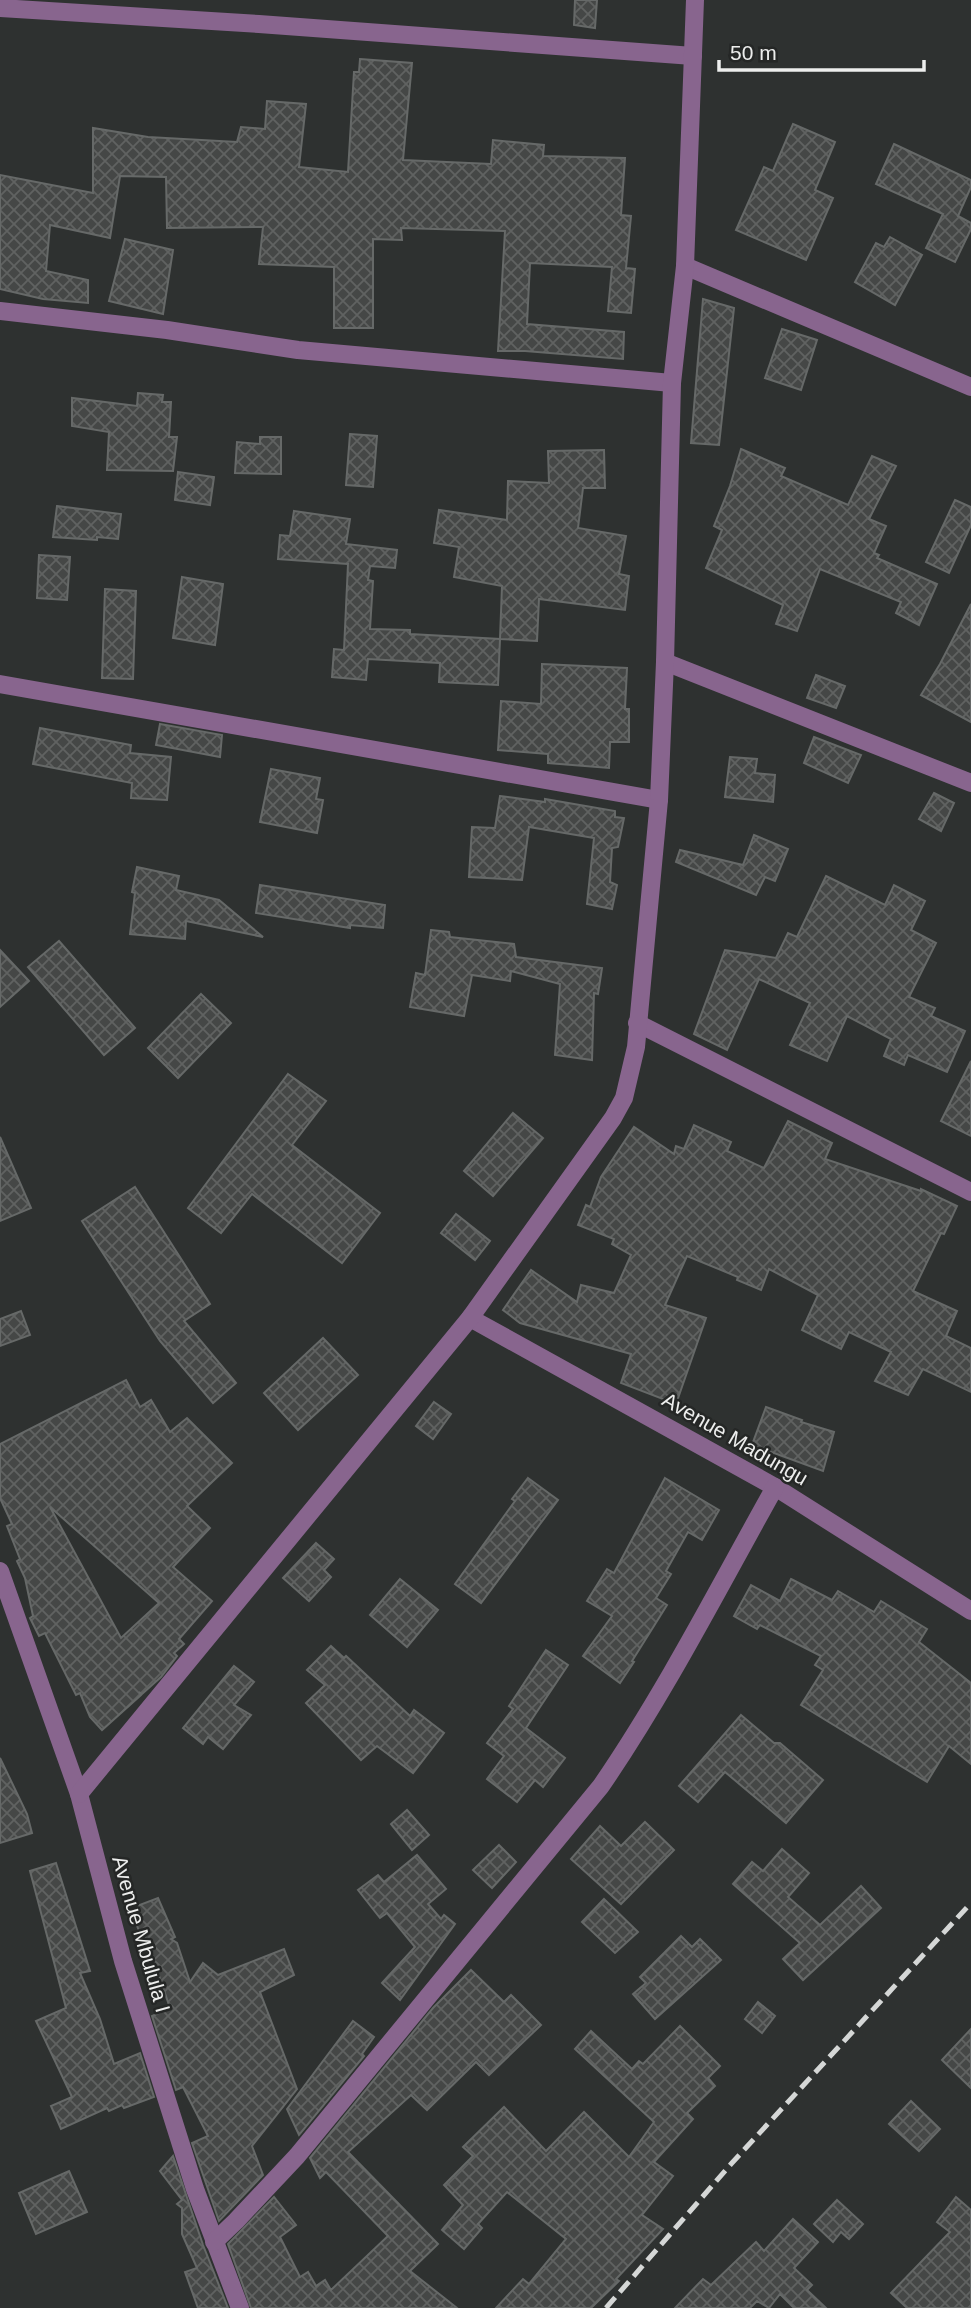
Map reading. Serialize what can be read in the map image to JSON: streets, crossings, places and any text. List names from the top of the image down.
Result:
{
  "streets": {
    "street": ["Avenue Madungu", "Avenue Mbulula I"]
  },
  "scale_bar": "50 m"
}
